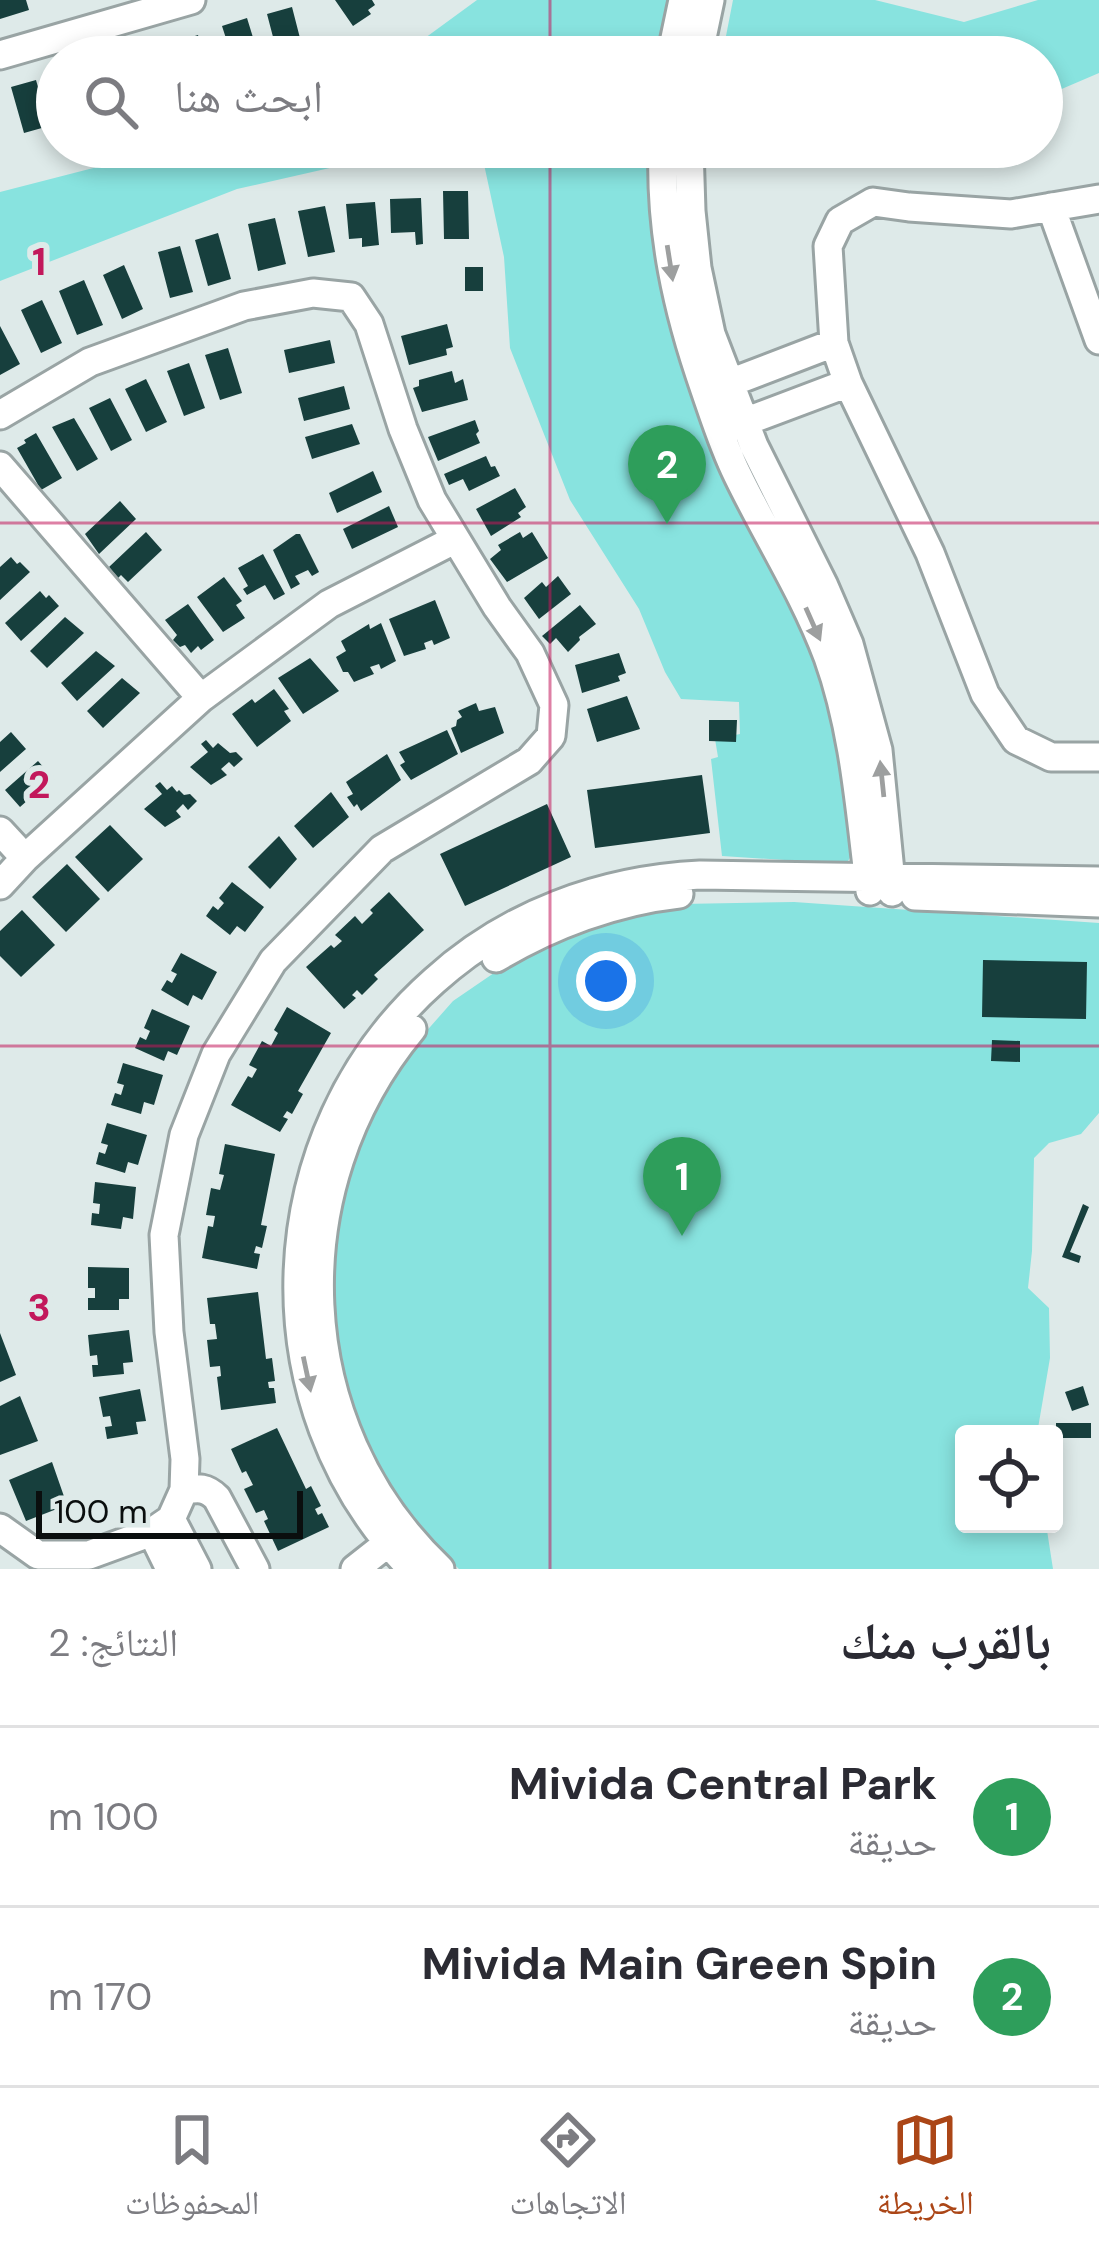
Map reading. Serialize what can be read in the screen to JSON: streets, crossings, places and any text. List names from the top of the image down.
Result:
{
  "scale_bar": "100 m",
  "page": {
    "search": "ابحث هنا",
    "pins": ["2", "1"],
    "scale": "100 m",
    "heading": ["بالقرب منك", "النتائج: 2"],
    "list": [
      {
        "mark": "1",
        "name": "Mivida Central Park",
        "note": "حديقة",
        "value": "100 m"
      },
      {
        "mark": "2",
        "name": "Mivida Main Green Spin",
        "note": "حديقة",
        "value": "170 m"
      }
    ],
    "nav": ["الخريطة", "الاتجاهات", "المحفوظات"]
  },
  "grid": {
    "rows": ["1", "2", "3"]
  }
}
